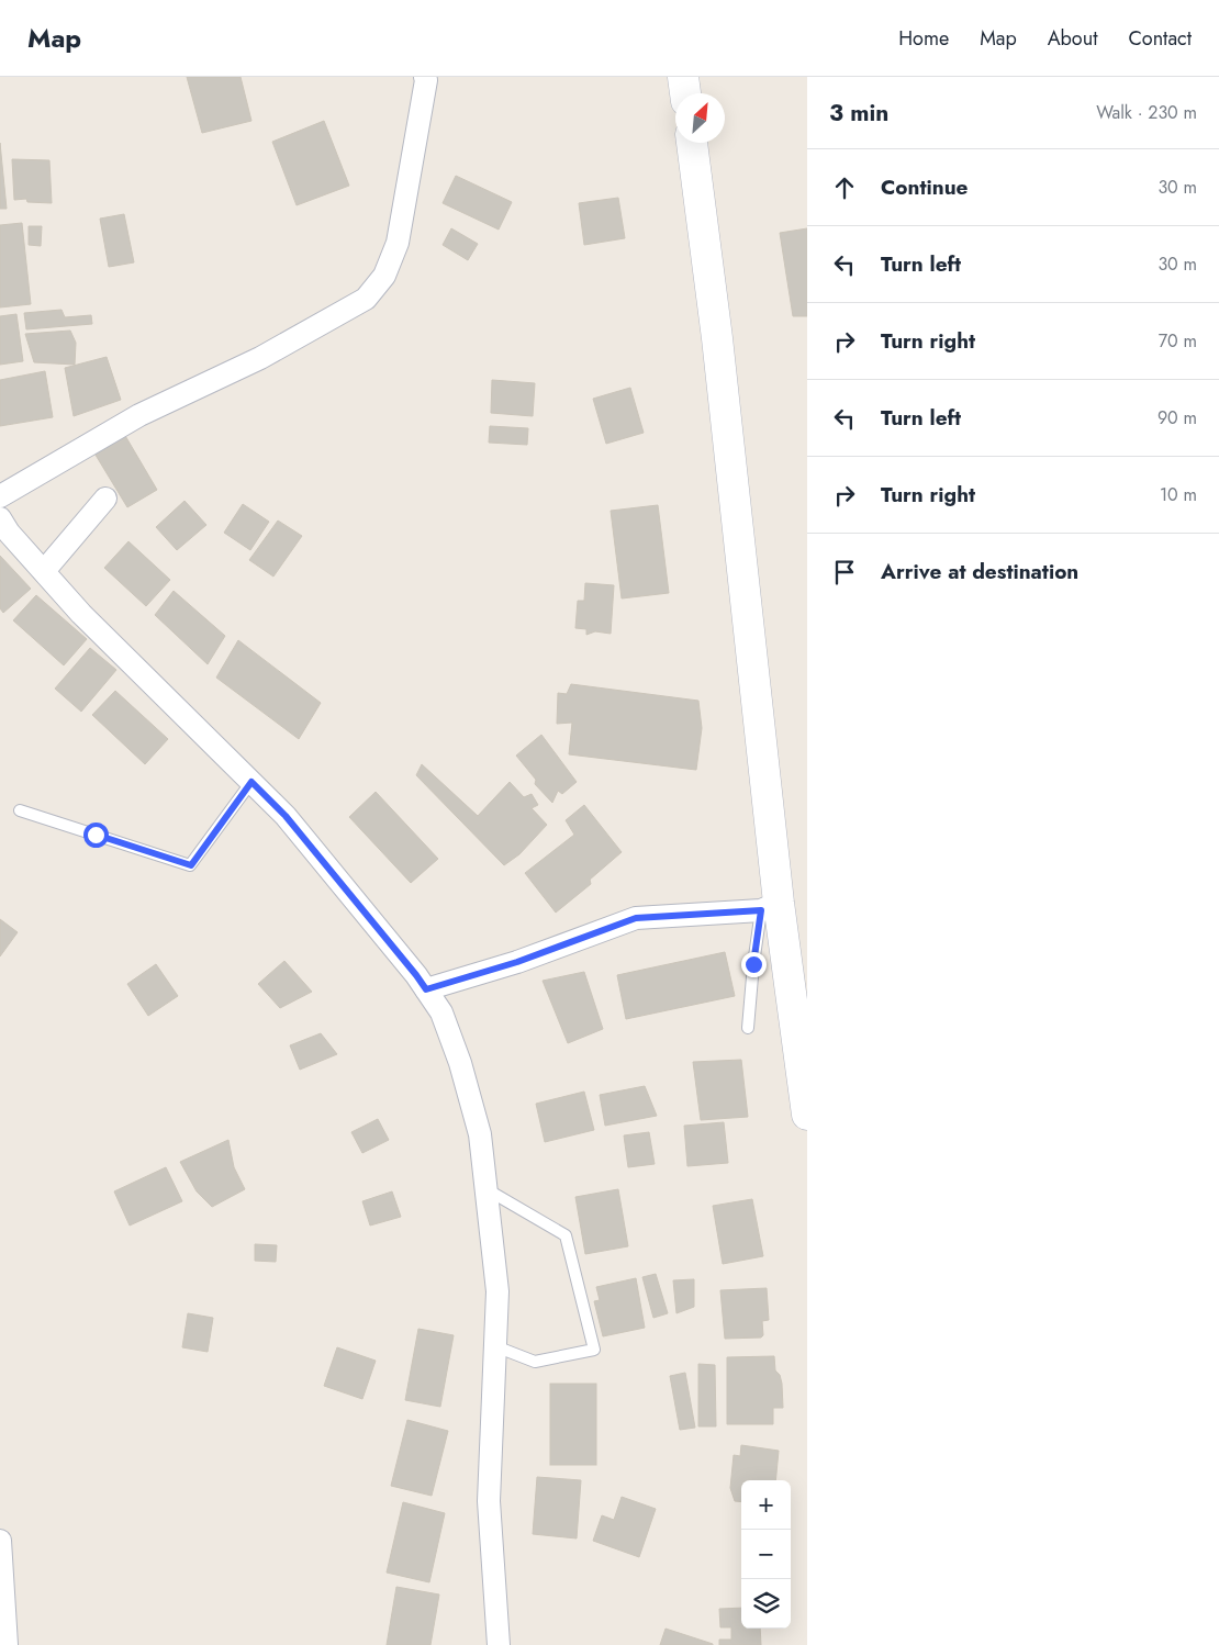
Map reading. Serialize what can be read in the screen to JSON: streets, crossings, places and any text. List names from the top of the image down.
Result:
{
  "north": "top right",
  "page": {
    "header": "Map",
    "nav": [
      "Home",
      "Map",
      "About",
      "Contact"
    ],
    "heading": ["3 min", "Walk · 230 m"],
    "list": [
      ["Continue", "30 m"],
      ["Turn left", "30 m"],
      ["Turn right", "70 m"],
      ["Turn left", "90 m"],
      ["Turn right", "10 m"],
      "Arrive at destination"
    ],
    "map_buttons": ["+", "−"]
  }
}
